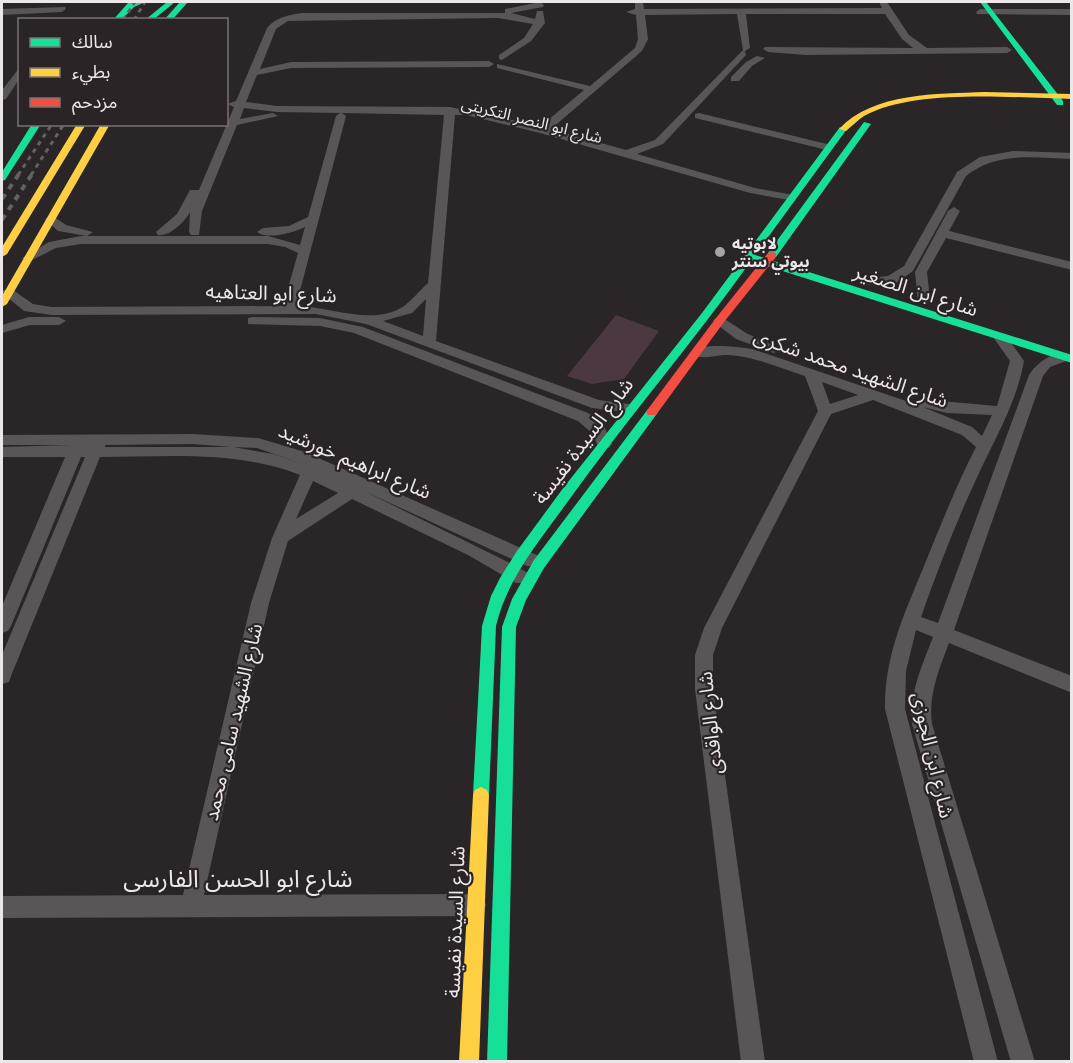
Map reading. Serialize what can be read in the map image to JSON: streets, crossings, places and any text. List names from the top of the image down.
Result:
{
  "streets": {
    "main road": ["شارع ابن الصغير", "شارع السيدة نفيسة"],
    "street": [
      "شارع ابو النصر التكريتى",
      "شارع ابو العتاهيه",
      "شارع الشهيد محمد شكرى",
      "شارع ابراهيم خورشيد",
      "شارع الشهيد سامى محمد",
      "شارع الواقدى",
      "شارع ابن الجوزى",
      "شارع ابو الحسن الفارسى"
    ]
  },
  "crossings": [
    ["شارع ابو النصر التكريتى", "شارع السيدة نفيسة"],
    ["شارع ابن الصغير", "شارع السيدة نفيسة"],
    ["شارع ابن الصغير", "شارع ابن الجوزى"],
    ["شارع ابو العتاهيه", "شارع السيدة نفيسة"],
    ["شارع الشهيد محمد شكرى", "شارع السيدة نفيسة"],
    ["شارع الشهيد محمد شكرى", "شارع ابن الجوزى"],
    ["شارع السيدة نفيسة", "شارع ابراهيم خورشيد"],
    ["شارع السيدة نفيسة", "شارع ابو الحسن الفارسى"],
    ["شارع ابراهيم خورشيد", "شارع الشهيد سامى محمد"],
    ["شارع الشهيد سامى محمد", "شارع ابو الحسن الفارسى"]
  ],
  "places": ["لابوتيه بيوتي سنتر"],
  "legend": ["سالك", "بطيء", "مزدحم"]
}
